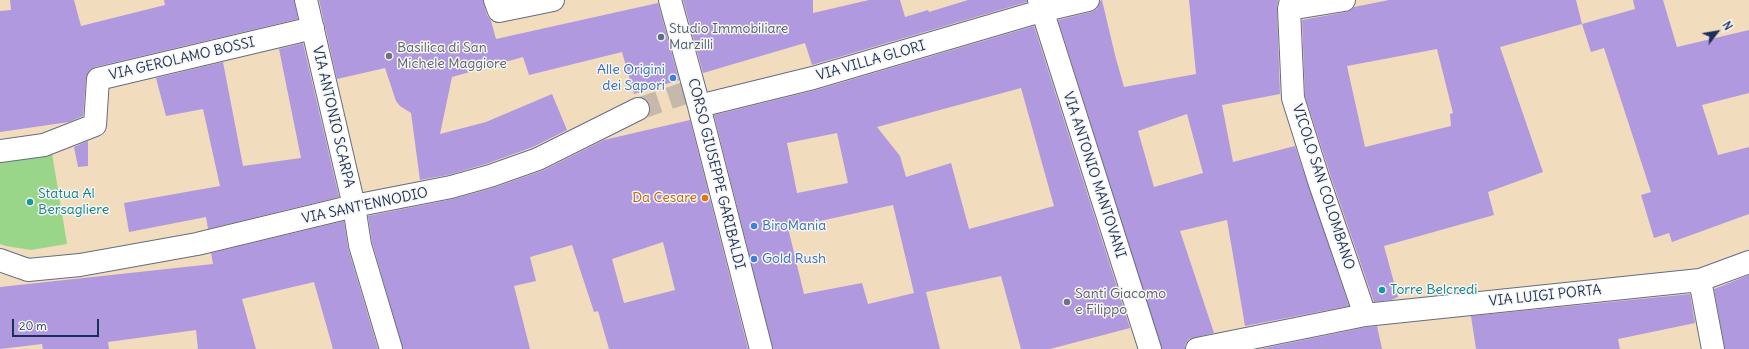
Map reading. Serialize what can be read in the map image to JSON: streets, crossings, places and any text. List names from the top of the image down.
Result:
{
  "streets": {
    "street": [
      "VIA GEROLAMO BOSSI",
      "VIA VILLA GLORI",
      "VIA ANTONIO SCARPA",
      "CORSO GIUSEPPE GARIBALDI",
      "VIA ANTONIO MANTOVANI",
      "VICOLO SAN COLOMBANO",
      "VIA SANT'ENNODIO",
      "VIA LUIGI PORTA"
    ]
  },
  "crossings": [
    ["VIA GEROLAMO BOSSI", "VIA ANTONIO SCARPA"],
    ["VIA VILLA GLORI", "CORSO GIUSEPPE GARIBALDI"],
    ["VIA VILLA GLORI", "VIA ANTONIO MANTOVANI"],
    ["VIA ANTONIO SCARPA", "VIA SANT'ENNODIO"],
    ["VICOLO SAN COLOMBANO", "VIA LUIGI PORTA"]
  ],
  "places": [
    "Studio Immobiliare Marzilli",
    "Basilica di San Michele Maggiore",
    "Alle Origini dei Sapori",
    "Da Cesare",
    "Statua Al Bersagliere",
    "BiroMania",
    "Gold Rush",
    "Torre Belcredi",
    "Santi Giacomo e Filippo"
  ],
  "scale_bar": "20 m",
  "north": "top right"
}
